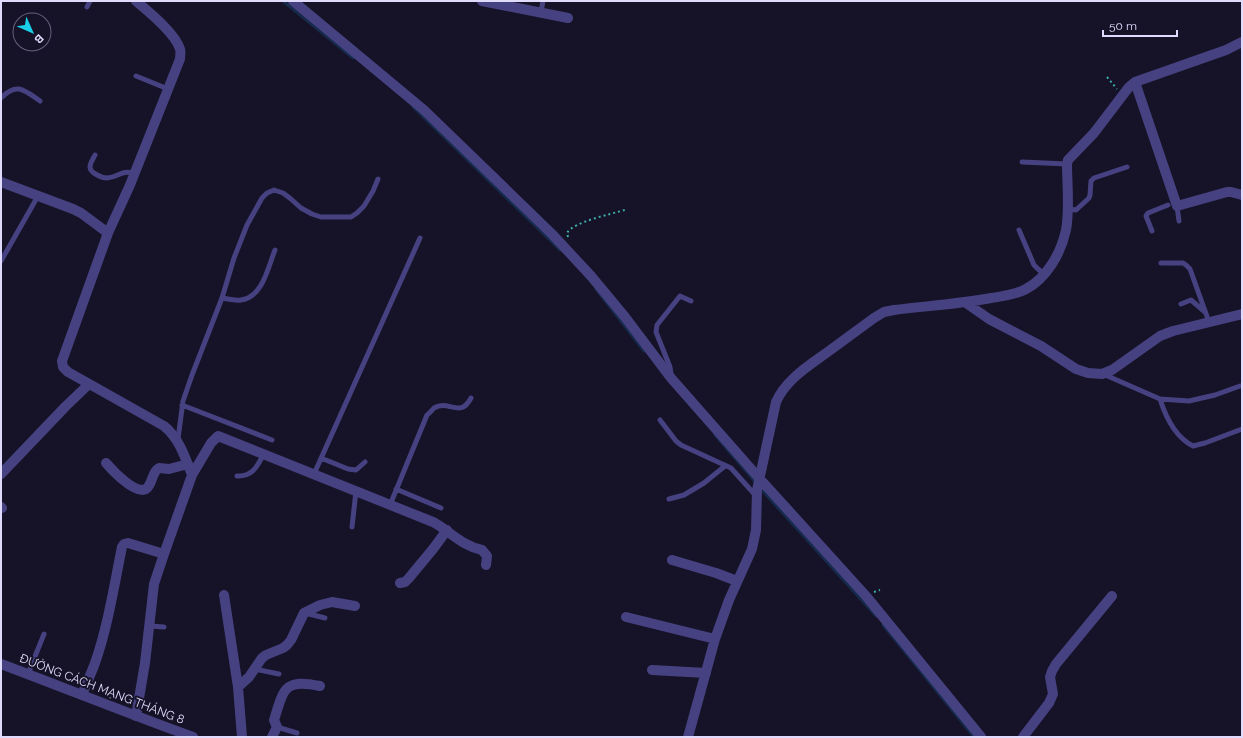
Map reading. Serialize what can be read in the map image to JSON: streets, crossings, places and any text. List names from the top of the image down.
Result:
{
  "streets": {
    "street": ["ĐƯỜNG CÁCH MẠNG THÁNG 8"]
  },
  "scale_bar": "50 m",
  "north": "bottom right"
}
